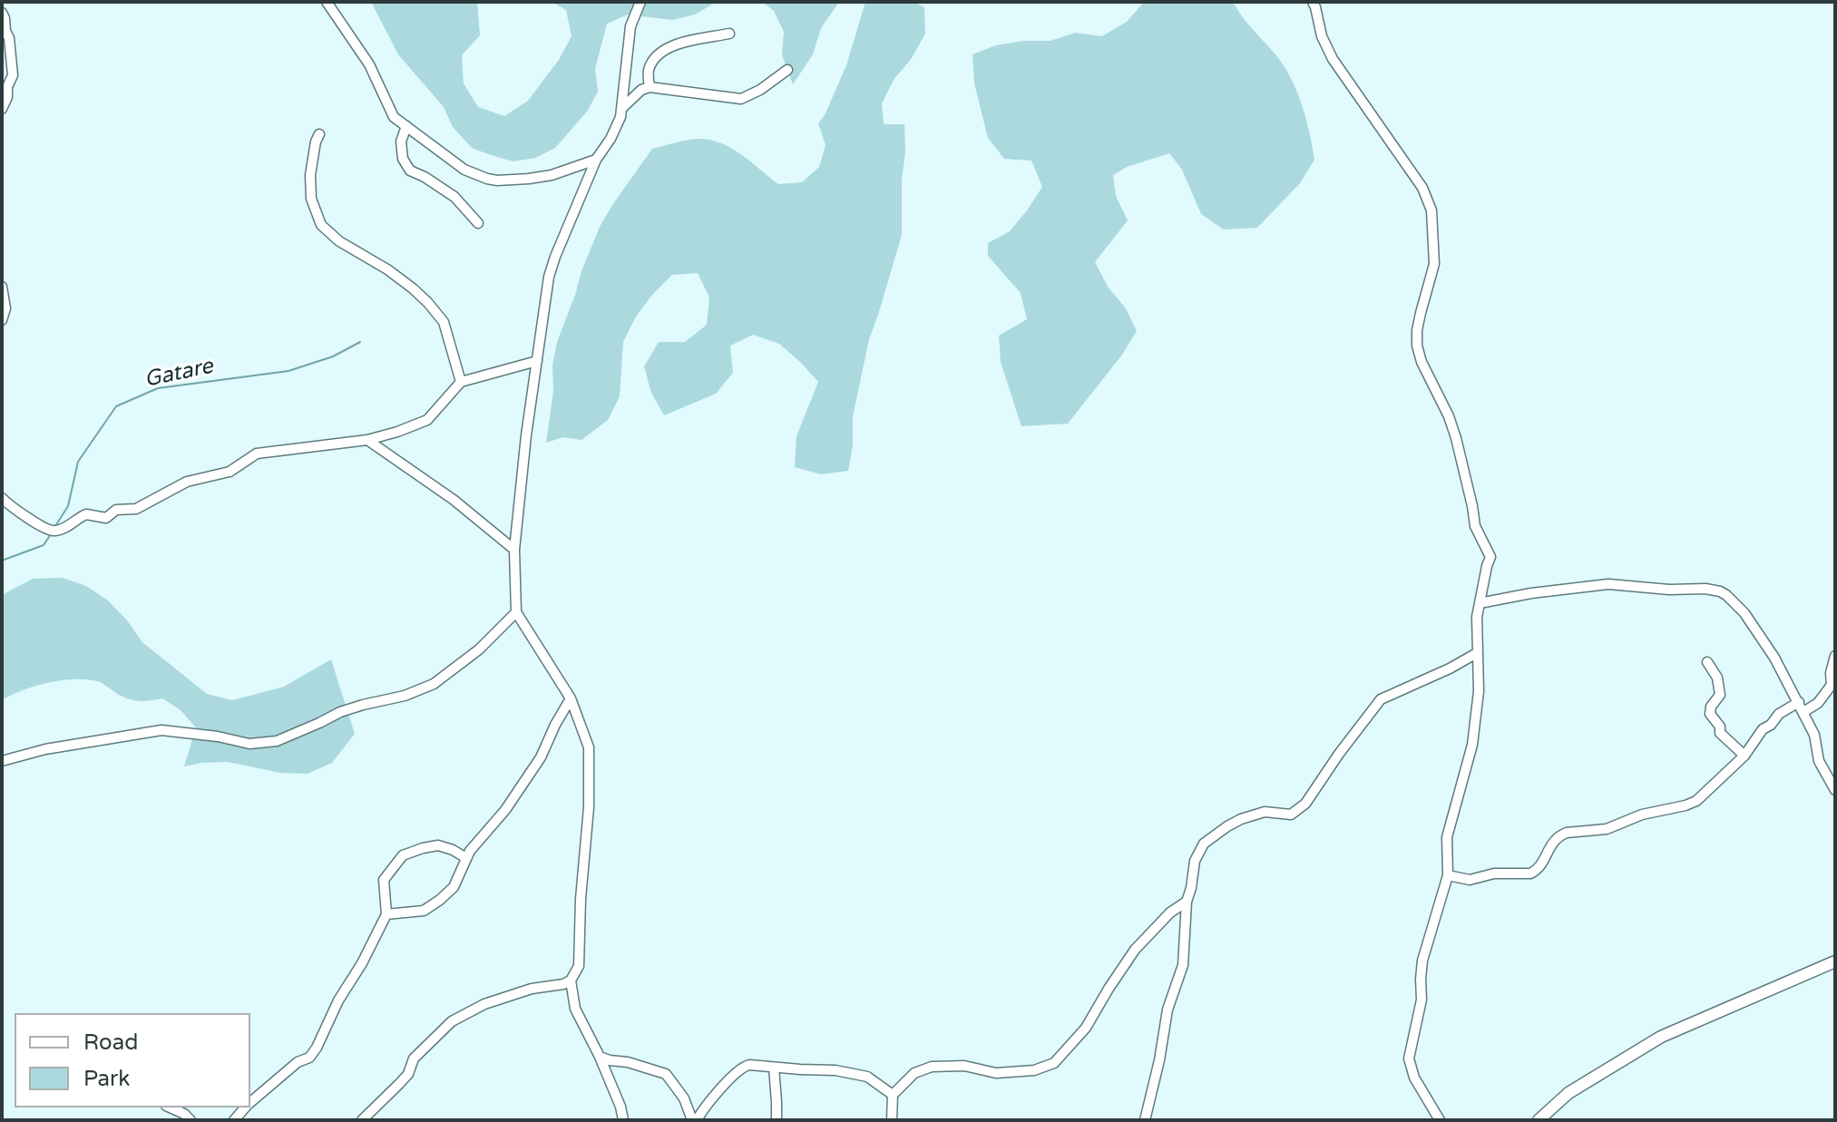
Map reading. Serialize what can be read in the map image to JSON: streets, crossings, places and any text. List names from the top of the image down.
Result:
{
  "water": ["Gatare"],
  "legend": ["Road", "Park"]
}
